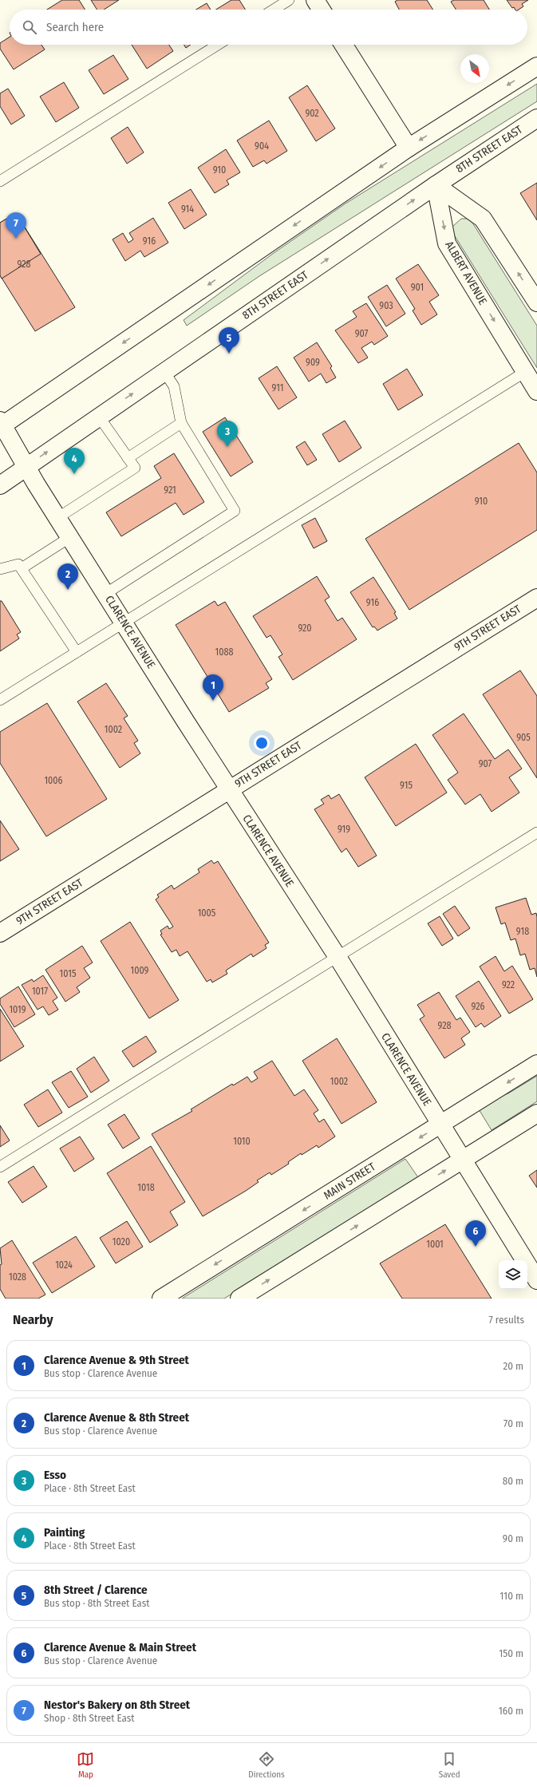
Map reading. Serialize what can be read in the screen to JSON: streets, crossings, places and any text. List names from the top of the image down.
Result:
{
  "streets": {
    "main road": [
      "8TH STREET EAST",
      "ALBERT AVENUE",
      "9TH STREET EAST",
      "CLARENCE AVENUE",
      "MAIN STREET"
    ]
  },
  "crossings": [
    ["8TH STREET EAST", "ALBERT AVENUE"],
    ["8TH STREET EAST", "CLARENCE AVENUE"],
    ["9TH STREET EAST", "CLARENCE AVENUE"],
    ["CLARENCE AVENUE", "MAIN STREET"]
  ],
  "house_numbers": [
    "902",
    "904",
    "910",
    "914",
    "916",
    "928",
    "901",
    "903",
    "907",
    "909",
    "911",
    "921",
    "910",
    "916",
    "920",
    "1088",
    "1002",
    "905",
    "907",
    "1006",
    "915",
    "919",
    "1005",
    "918",
    "1009",
    "1015",
    "922",
    "1017",
    "926",
    "1019",
    "928",
    "1002",
    "1010",
    "1018",
    "1020",
    "1001",
    "1024",
    "1028"
  ],
  "north": "bottom right",
  "page": {
    "search": "Search here",
    "pins": [
      "7",
      "5",
      "3",
      "4",
      "2",
      "1",
      "6"
    ],
    "heading": ["Nearby", "7 results"],
    "list": [
      {
        "mark": "1",
        "name": "Clarence Avenue & 9th Street",
        "note": "Bus stop · Clarence Avenue",
        "value": "20 m"
      },
      {
        "mark": "2",
        "name": "Clarence Avenue & 8th Street",
        "note": "Bus stop · Clarence Avenue",
        "value": "70 m"
      },
      {
        "mark": "3",
        "name": "Esso",
        "note": "Place · 8th Street East",
        "value": "80 m"
      },
      {
        "mark": "4",
        "name": "Painting",
        "note": "Place · 8th Street East",
        "value": "90 m"
      },
      {
        "mark": "5",
        "name": "8th Street / Clarence",
        "note": "Bus stop · 8th Street East",
        "value": "110 m"
      },
      {
        "mark": "6",
        "name": "Clarence Avenue & Main Street",
        "note": "Bus stop · Clarence Avenue",
        "value": "150 m"
      },
      {
        "mark": "7",
        "name": "Nestor's Bakery on 8th Street",
        "note": "Shop · 8th Street East",
        "value": "160 m"
      }
    ],
    "nav": ["Map", "Directions", "Saved"]
  }
}
